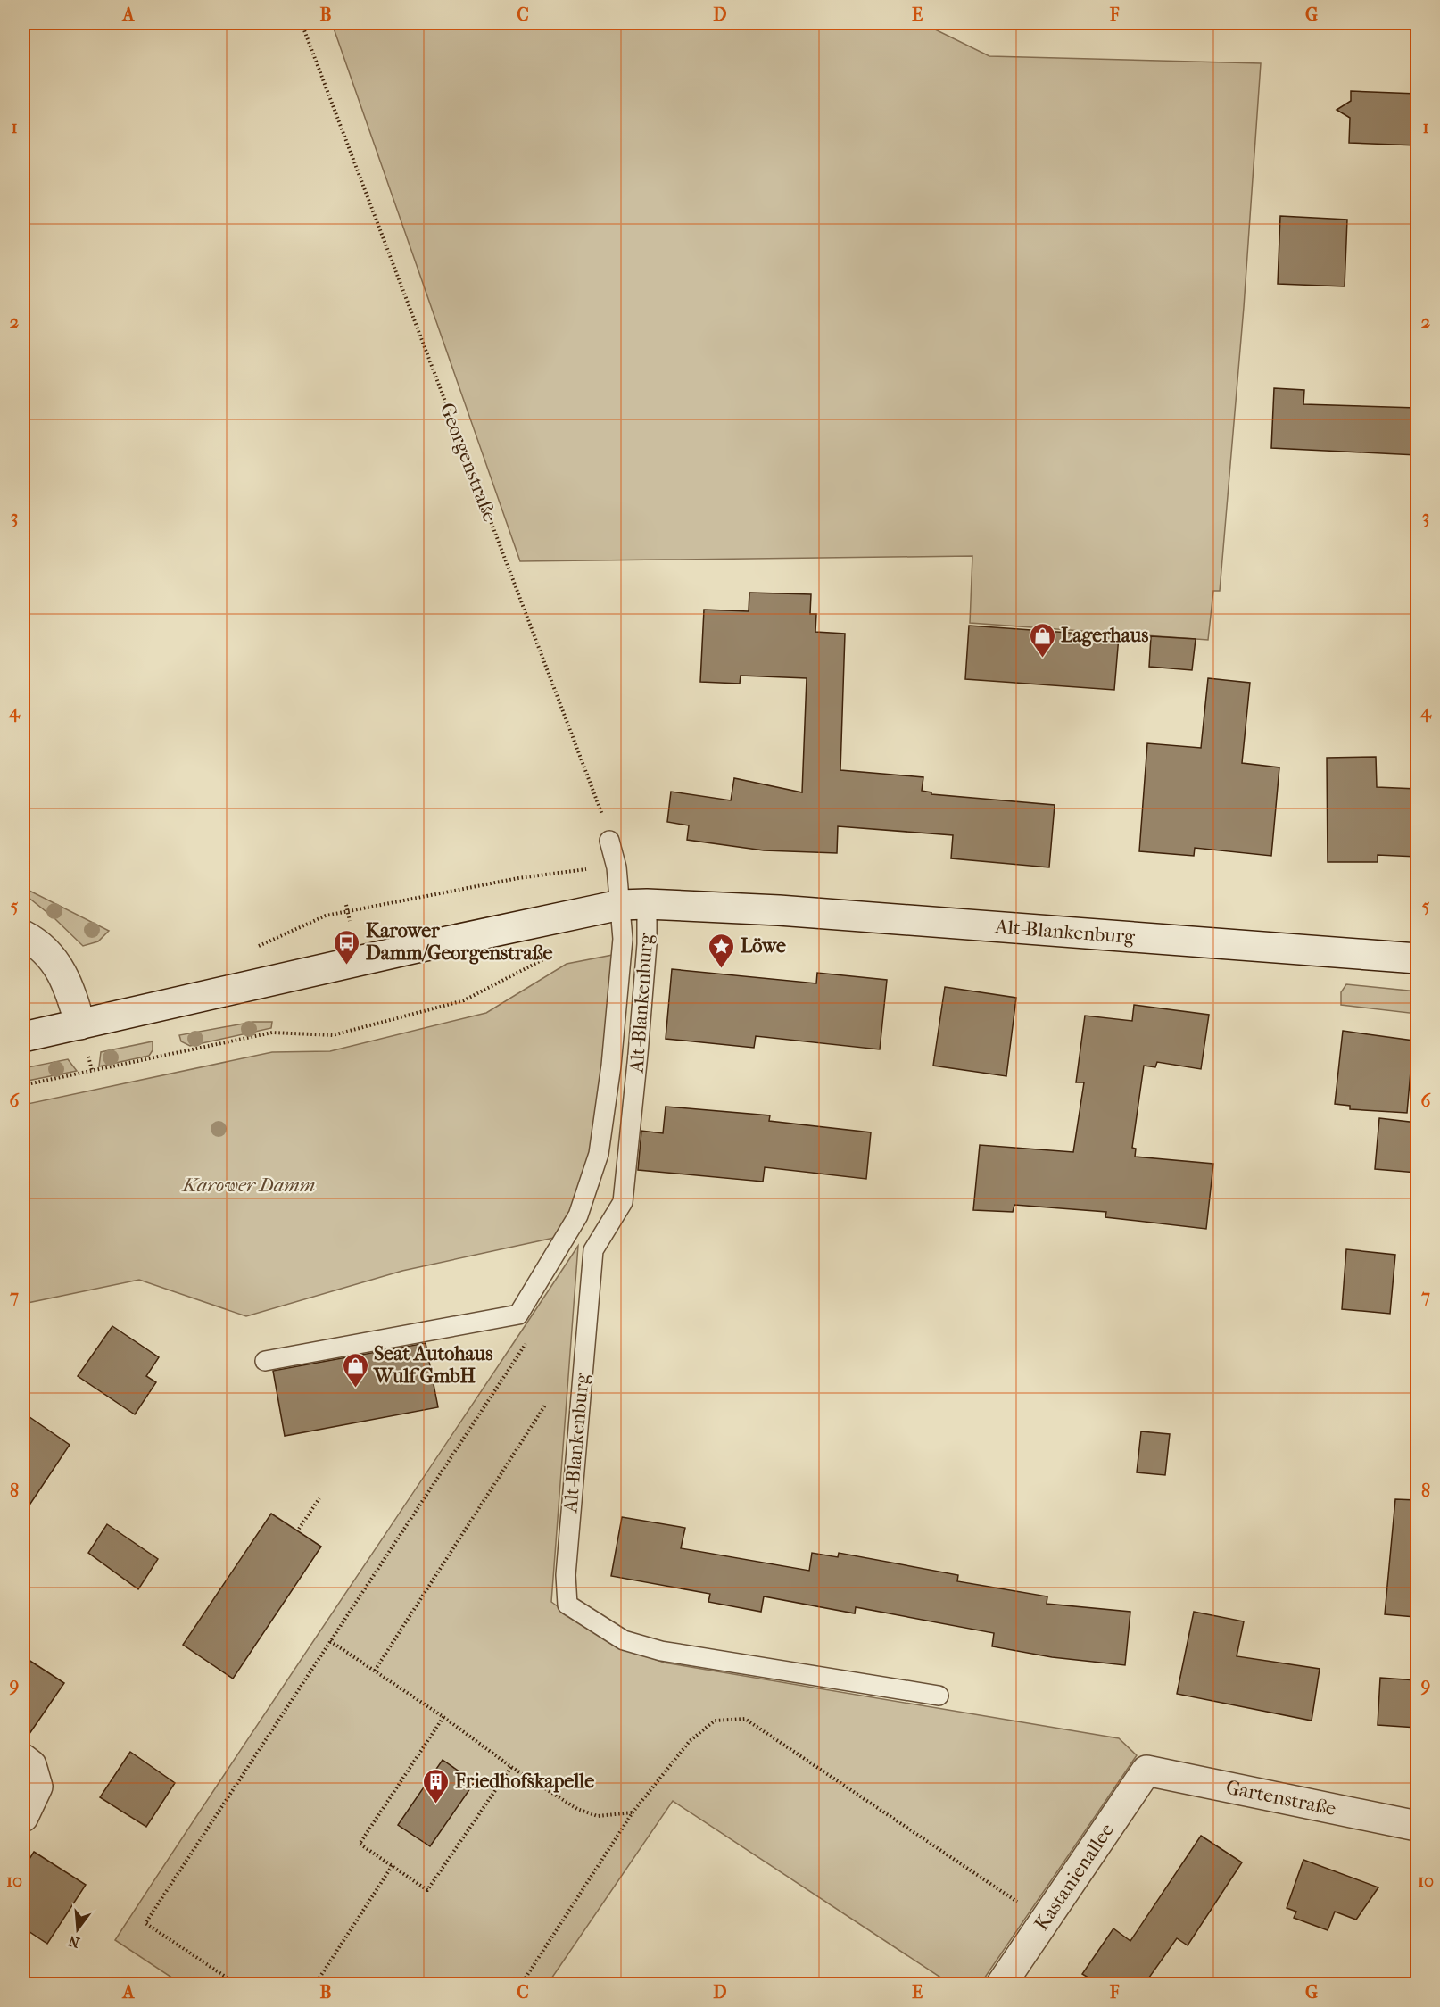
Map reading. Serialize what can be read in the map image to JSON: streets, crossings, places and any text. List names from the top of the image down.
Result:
{
  "streets": {
    "main road": ["Alt-Blankenburg", "Gartenstraße", "Kastanienallee"],
    "path": ["Georgenstraße"]
  },
  "crossings": [
    ["Gartenstraße", "Kastanienallee"]
  ],
  "parks": ["Karower Damm"],
  "places": {
    "shop": ["Lagerhaus", "Seat Autohaus Wulf GmbH"],
    "bus stop": ["Karower Damm/Georgenstraße"],
    "place": ["Löwe"],
    "building": ["Friedhofskapelle"]
  },
  "north": "bottom",
  "grid": {
    "columns": [
      "A",
      "B",
      "C",
      "D",
      "E",
      "F",
      "G"
    ],
    "rows": [
      "1",
      "2",
      "3",
      "4",
      "5",
      "6",
      "7",
      "8",
      "9",
      "10"
    ]
  }
}
